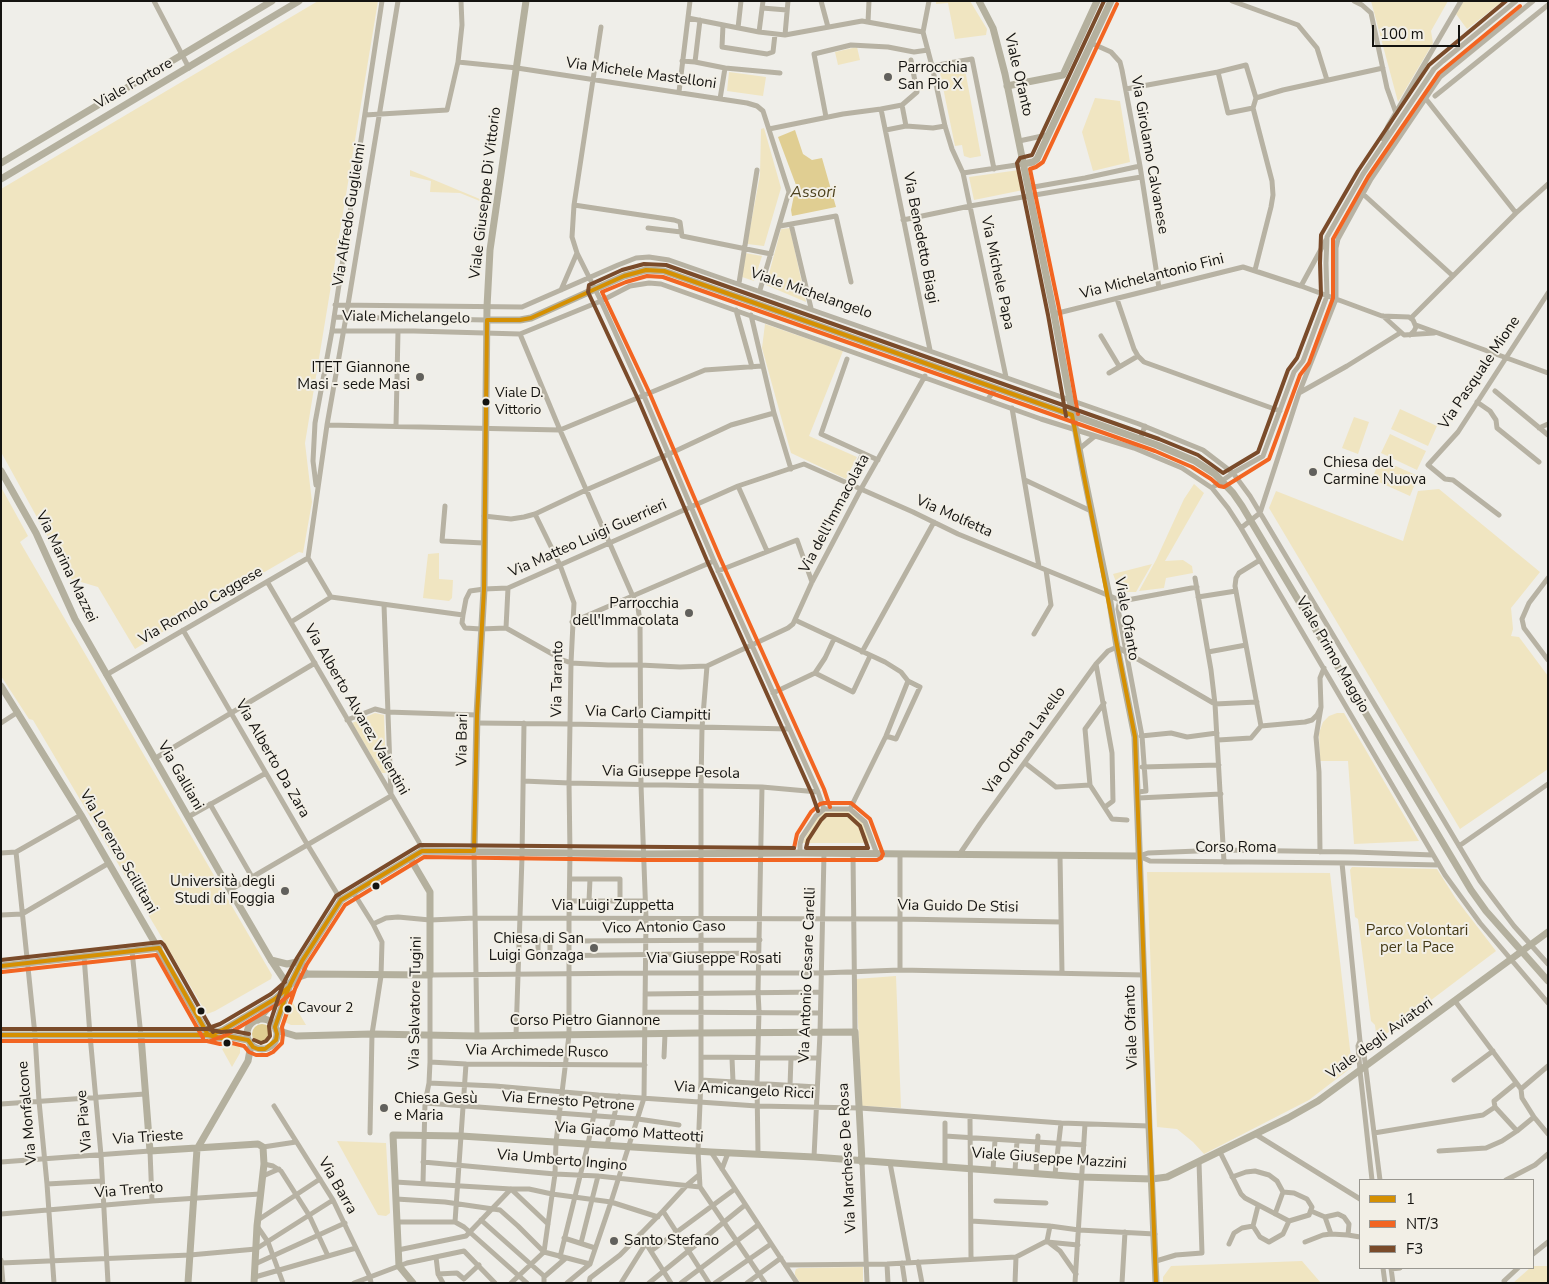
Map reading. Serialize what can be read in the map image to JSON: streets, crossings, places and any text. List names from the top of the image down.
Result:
{
  "streets": {
    "street": [
      "Via Michele Mastelloni",
      "Viale Ofanto",
      "Viale Fortore",
      "Via Girolamo Calvanese",
      "Viale Giuseppe Di Vittorio",
      "Via Alfredo Guglielmi",
      "Via Benedetto Biagi",
      "Via Michele Papa",
      "Via Michelantonio Fini",
      "Viale Michelangelo",
      "Via Pasquale Mione",
      "Via dell'Immacolata",
      "Via Molfetta",
      "Via Matteo Luigi Guerrieri",
      "Via Marina Mazzei",
      "Via Romolo Caggese",
      "Viale Primo Maggio",
      "Via Taranto",
      "Via Alberto Alvarez Valentini",
      "Via Carlo Ciampitti",
      "Via Bari",
      "Via Ordona Lavello",
      "Via Alberto Da Zara",
      "Via Giuseppe Pesola",
      "Via Galliani",
      "Corso Roma",
      "Via Lorenzo Scillitani",
      "Via Luigi Zuppetta",
      "Via Guido De Stisi",
      "Vico Antonio Caso",
      "Via Giuseppe Rosati",
      "Via Antonio Cesare Carelli",
      "Via Salvatore Tugini",
      "Corso Pietro Giannone",
      "Viale degli Aviatori",
      "Via Archimede Rusco",
      "Via Amicangelo Ricci",
      "Via Ernesto Petrone",
      "Via Monfalcone",
      "Via Piave",
      "Via Giacomo Matteotti",
      "Via Trieste",
      "Via Marchese De Rosa",
      "Viale Giuseppe Mazzini",
      "Via Umberto Ingino",
      "Via Barra",
      "Via Trento"
    ]
  },
  "crossings": [
    ["Via Michele Mastelloni", "Viale Giuseppe Di Vittorio"],
    ["Via Michele Mastelloni", "Viale Michelangelo"],
    ["Viale Ofanto", "Via Michelantonio Fini"],
    ["Viale Ofanto", "Viale Michelangelo"],
    ["Viale Ofanto", "Via Molfetta"],
    ["Viale Ofanto", "Viale Primo Maggio"],
    ["Viale Ofanto", "Via Ordona Lavello"],
    ["Viale Ofanto", "Corso Roma"],
    ["Viale Ofanto", "Via Giuseppe Rosati"],
    ["Viale Ofanto", "Viale degli Aviatori"],
    ["Viale Ofanto", "Via Amicangelo Ricci"],
    ["Viale Ofanto", "Viale Giuseppe Mazzini"],
    ["Via Girolamo Calvanese", "Via Michelantonio Fini"],
    ["Viale Giuseppe Di Vittorio", "Viale Michelangelo"],
    ["Viale Giuseppe Di Vittorio", "Via Bari"],
    ["Via Alfredo Guglielmi", "Viale Michelangelo"],
    ["Via Alfredo Guglielmi", "Via Romolo Caggese"],
    ["Via Benedetto Biagi", "Viale Michelangelo"],
    ["Via Michele Papa", "Viale Michelangelo"],
    ["Viale Michelangelo", "Via dell'Immacolata"],
    ["Viale Michelangelo", "Viale Primo Maggio"],
    ["Via dell'Immacolata", "Via Molfetta"],
    ["Via dell'Immacolata", "Via Taranto"],
    ["Via Molfetta", "Via Matteo Luigi Guerrieri"],
    ["Via Matteo Luigi Guerrieri", "Via Taranto"],
    ["Via Marina Mazzei", "Via Romolo Caggese"],
    ["Via Marina Mazzei", "Via Galliani"],
    ["Via Romolo Caggese", "Via Alberto Alvarez Valentini"],
    ["Via Romolo Caggese", "Via Alberto Da Zara"],
    ["Via Romolo Caggese", "Via Galliani"],
    ["Viale Primo Maggio", "Corso Roma"],
    ["Viale Primo Maggio", "Viale degli Aviatori"],
    ["Via Taranto", "Via Carlo Ciampitti"],
    ["Via Taranto", "Via Giuseppe Pesola"],
    ["Via Taranto", "Via Luigi Zuppetta"],
    ["Via Taranto", "Vico Antonio Caso"],
    ["Via Taranto", "Via Giuseppe Rosati"],
    ["Via Taranto", "Corso Pietro Giannone"],
    ["Via Taranto", "Via Archimede Rusco"],
    ["Via Taranto", "Via Amicangelo Ricci"],
    ["Via Taranto", "Via Ernesto Petrone"],
    ["Via Taranto", "Via Giacomo Matteotti"],
    ["Via Taranto", "Via Umberto Ingino"],
    ["Via Carlo Ciampitti", "Via Bari"],
    ["Via Ordona Lavello", "Corso Roma"],
    ["Corso Roma", "Via Antonio Cesare Carelli"],
    ["Via Luigi Zuppetta", "Via Guido De Stisi"],
    ["Via Luigi Zuppetta", "Via Antonio Cesare Carelli"],
    ["Via Luigi Zuppetta", "Via Salvatore Tugini"],
    ["Via Giuseppe Rosati", "Via Antonio Cesare Carelli"],
    ["Via Giuseppe Rosati", "Via Salvatore Tugini"],
    ["Via Antonio Cesare Carelli", "Corso Pietro Giannone"],
    ["Via Antonio Cesare Carelli", "Via Amicangelo Ricci"],
    ["Via Antonio Cesare Carelli", "Via Giacomo Matteotti"],
    ["Via Salvatore Tugini", "Corso Pietro Giannone"],
    ["Via Salvatore Tugini", "Via Archimede Rusco"],
    ["Via Salvatore Tugini", "Via Amicangelo Ricci"],
    ["Via Salvatore Tugini", "Via Ernesto Petrone"],
    ["Via Salvatore Tugini", "Via Giacomo Matteotti"],
    ["Via Salvatore Tugini", "Via Umberto Ingino"],
    ["Corso Pietro Giannone", "Via Marchese De Rosa"],
    ["Viale degli Aviatori", "Viale Giuseppe Mazzini"],
    ["Via Amicangelo Ricci", "Via Marchese De Rosa"],
    ["Via Monfalcone", "Via Trieste"],
    ["Via Monfalcone", "Via Trento"],
    ["Via Piave", "Via Trieste"],
    ["Via Piave", "Via Trento"],
    ["Via Giacomo Matteotti", "Via Marchese De Rosa"],
    ["Via Giacomo Matteotti", "Viale Giuseppe Mazzini"],
    ["Via Trieste", "Via Barra"],
    ["Via Marchese De Rosa", "Viale Giuseppe Mazzini"]
  ],
  "water": ["Assori"],
  "parks": ["Parco Volontari per la Pace"],
  "places": [
    "Parrocchia San Pio X",
    "ITET Giannone Masi - sede Masi",
    "Viale D. Vittorio",
    "Chiesa del Carmine Nuova",
    "Parrocchia dell'Immacolata",
    "Università degli Studi di Foggia",
    "Chiesa di San Luigi Gonzaga",
    "Cavour 2",
    "Chiesa Gesù e Maria",
    "Santo Stefano"
  ],
  "lines": ["transit line F3", "transit line NT/3", "transit line 1"],
  "legend": ["1", "NT/3", "F3"],
  "scale_bar": "100 m"
}
